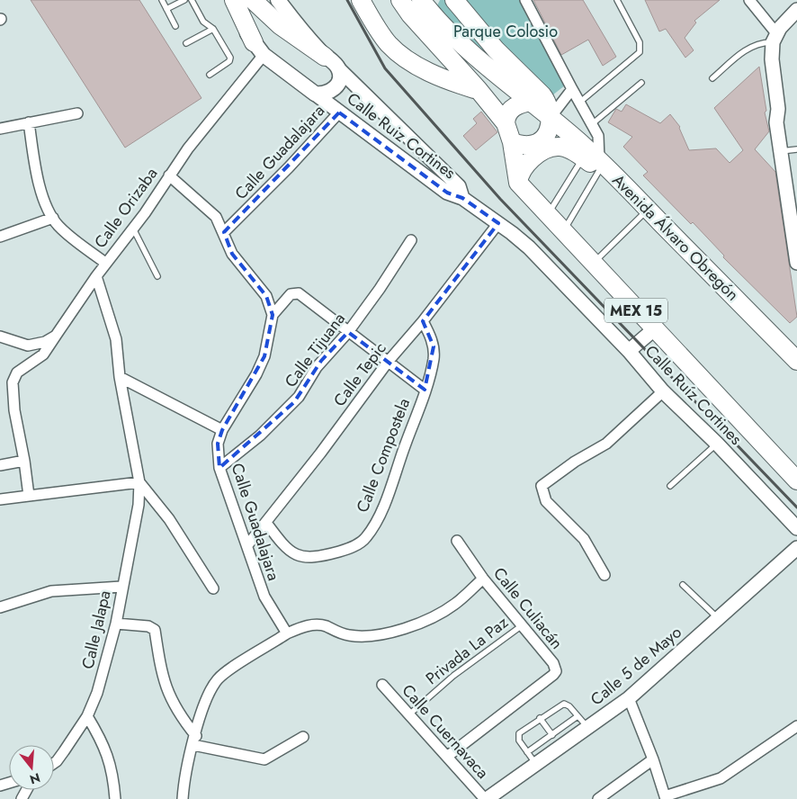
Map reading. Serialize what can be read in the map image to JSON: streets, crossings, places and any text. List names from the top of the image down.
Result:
{
  "streets": {
    "highway": ["Avenida Álvaro Obregón", "MEX 15"],
    "main road": ["Calle Ruiz Cortines"],
    "street": [
      "Calle Guadalajara",
      "Calle Orizaba",
      "Calle Tijuana",
      "Calle Tepic",
      "Calle Ruíz Cortines",
      "Calle Compostela",
      "Calle Culiacán",
      "Calle Jalapa",
      "Calle 5 de Mayo",
      "Calle Cuernavaca"
    ],
    "lane": ["Privada La Paz"]
  },
  "crossings": [
    ["Calle Ruiz Cortines", "Calle Guadalajara"],
    ["Calle Ruiz Cortines", "Calle Orizaba"],
    ["Calle Ruiz Cortines", "Calle Ruíz Cortines"],
    ["Calle Guadalajara", "Calle Tijuana"],
    ["Calle Guadalajara", "Calle Tepic"],
    ["Calle Orizaba", "Calle Jalapa"],
    ["Calle Tepic", "Calle Ruíz Cortines"],
    ["Calle Tepic", "Calle Compostela"],
    ["Calle Culiacán", "Privada La Paz"],
    ["Calle Culiacán", "Calle Cuernavaca"],
    ["Privada La Paz", "Calle Cuernavaca"],
    ["Calle 5 de Mayo", "Calle Cuernavaca"]
  ],
  "parks": ["Parque Colosio"],
  "north": "bottom"
}
